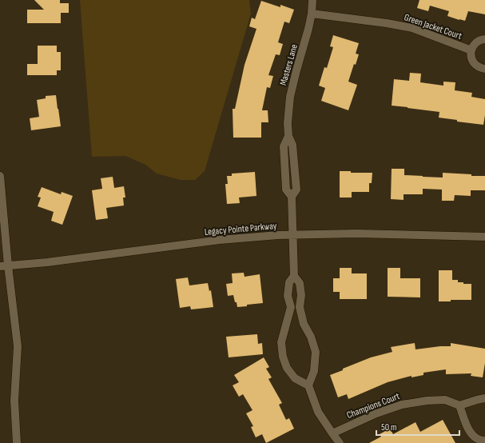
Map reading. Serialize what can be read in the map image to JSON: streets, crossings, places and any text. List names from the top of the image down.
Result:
{
  "streets": {
    "street": [
      "Green Jacket Court",
      "Masters Lane",
      "Legacy Pointe Parkway",
      "Champions Court"
    ]
  },
  "crossings": [
    ["Green Jacket Court", "Masters Lane"],
    ["Masters Lane", "Legacy Pointe Parkway"]
  ],
  "scale_bar": "50 m"
}
